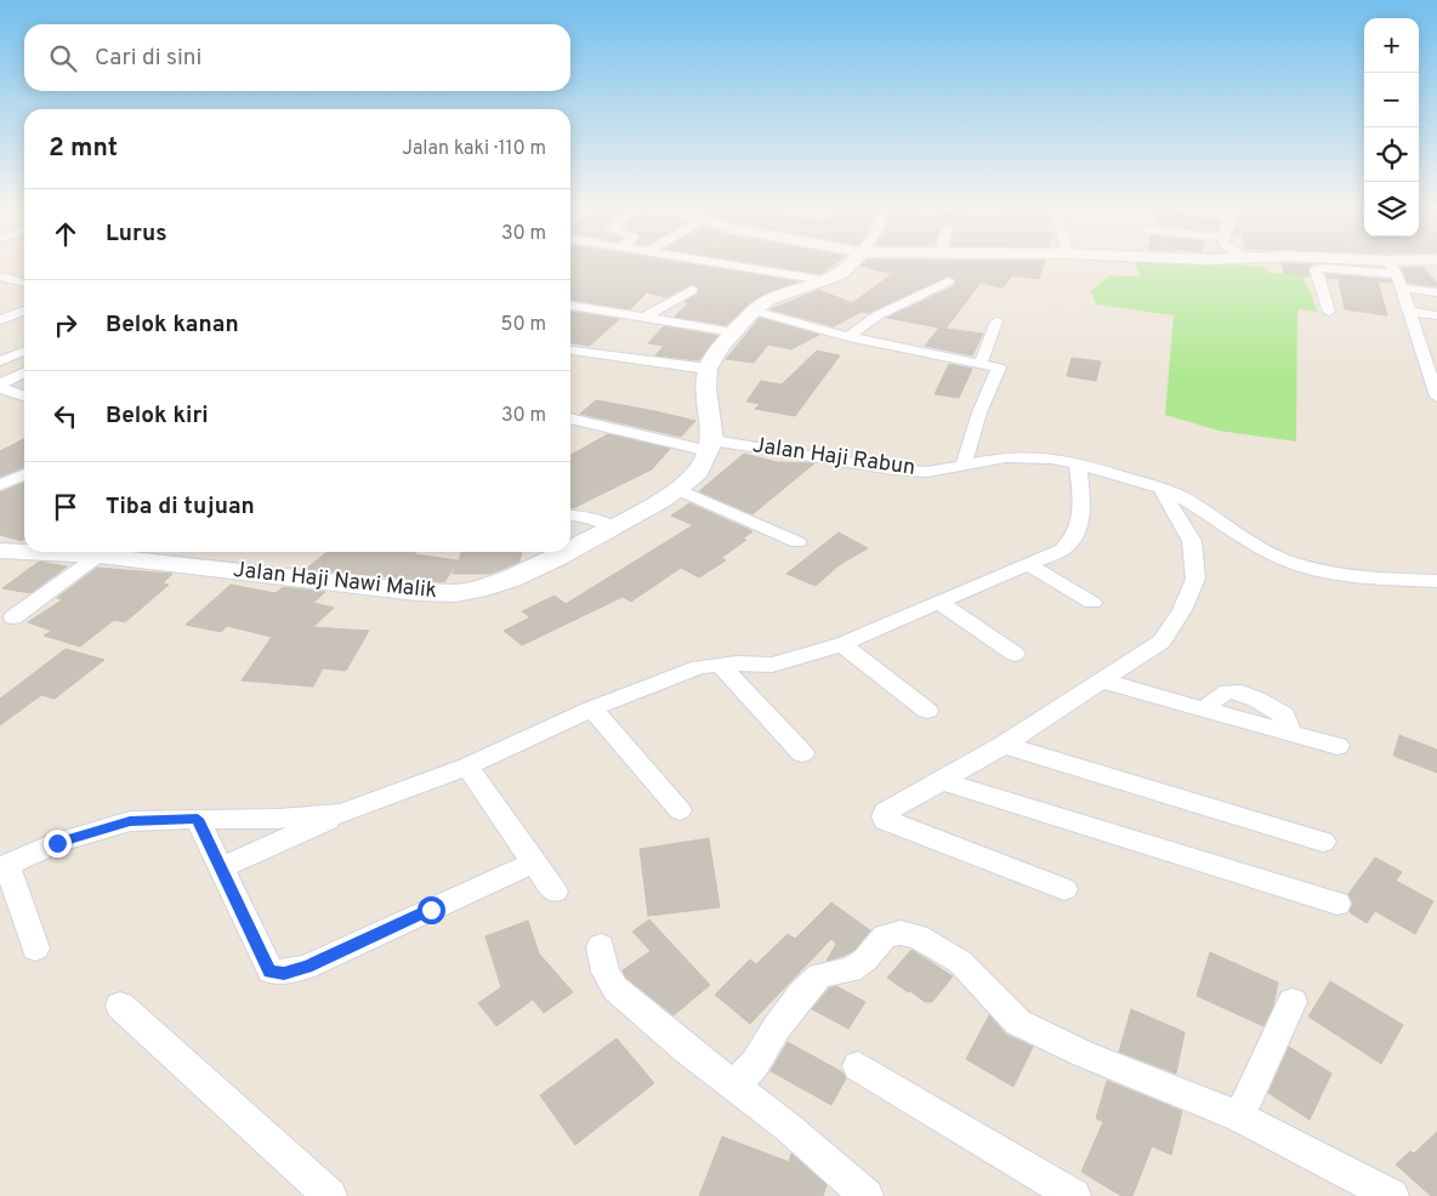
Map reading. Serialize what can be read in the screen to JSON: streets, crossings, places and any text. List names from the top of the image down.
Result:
{
  "streets": {
    "main road": ["Jalan Haji Nawi Malik"],
    "street": ["Jalan Haji Rabun"]
  },
  "crossings": [
    ["Jalan Haji Rabun", "Jalan Haji Nawi Malik"]
  ],
  "page": {
    "map_buttons": ["+", "−"],
    "search": "Cari di sini",
    "heading": ["2 mnt", "Jalan kaki · 110 m"],
    "list": [
      ["Lurus", "30 m"],
      ["Belok kanan", "50 m"],
      ["Belok kiri", "30 m"],
      "Tiba di tujuan"
    ]
  }
}
